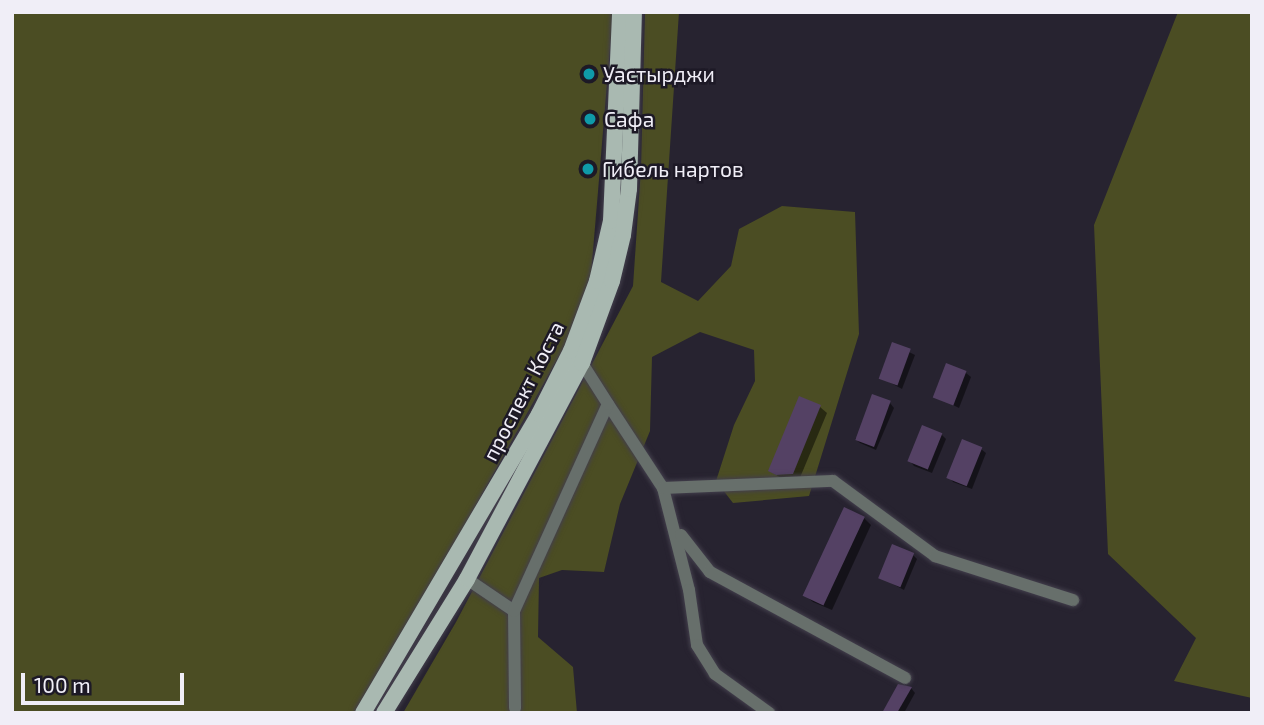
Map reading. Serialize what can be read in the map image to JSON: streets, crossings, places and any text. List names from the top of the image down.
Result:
{
  "streets": {
    "main road": ["проспект Коста"]
  },
  "places": ["Уастырджи", "Сафа", "Гибель нартов"],
  "scale_bar": "100 m"
}
